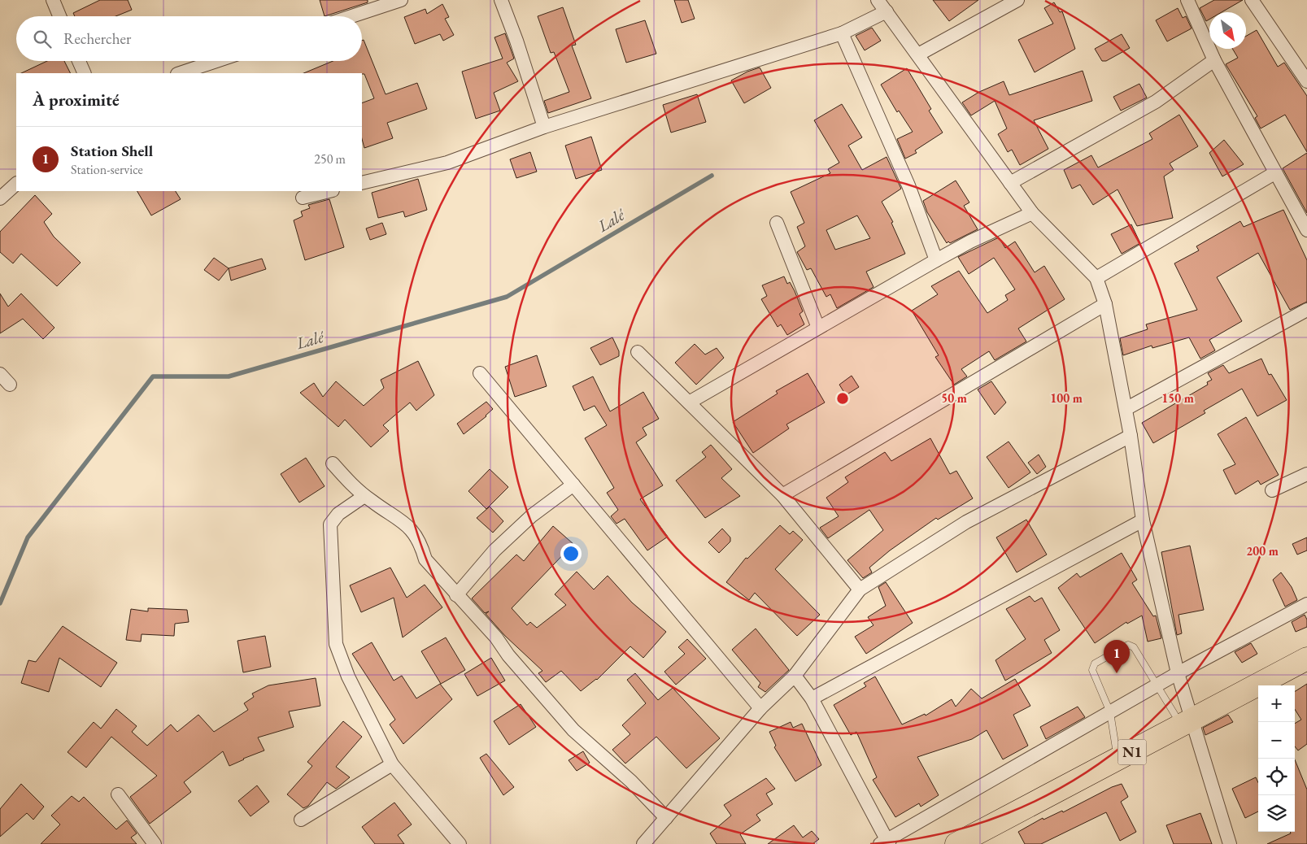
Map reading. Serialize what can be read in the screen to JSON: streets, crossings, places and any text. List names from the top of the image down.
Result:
{
  "streets": {
    "highway": ["N1"]
  },
  "water": ["Lalé"],
  "north": "bottom right",
  "page": {
    "search": "Rechercher",
    "heading": "À proximité",
    "list": [
      {
        "mark": "1",
        "name": "Station Shell",
        "note": "Station-service",
        "value": "250 m"
      }
    ],
    "pins": "1",
    "map_buttons": ["+", "−"]
  },
  "rings": [
    "50 m",
    "100 m",
    "150 m",
    "200 m"
  ]
}
